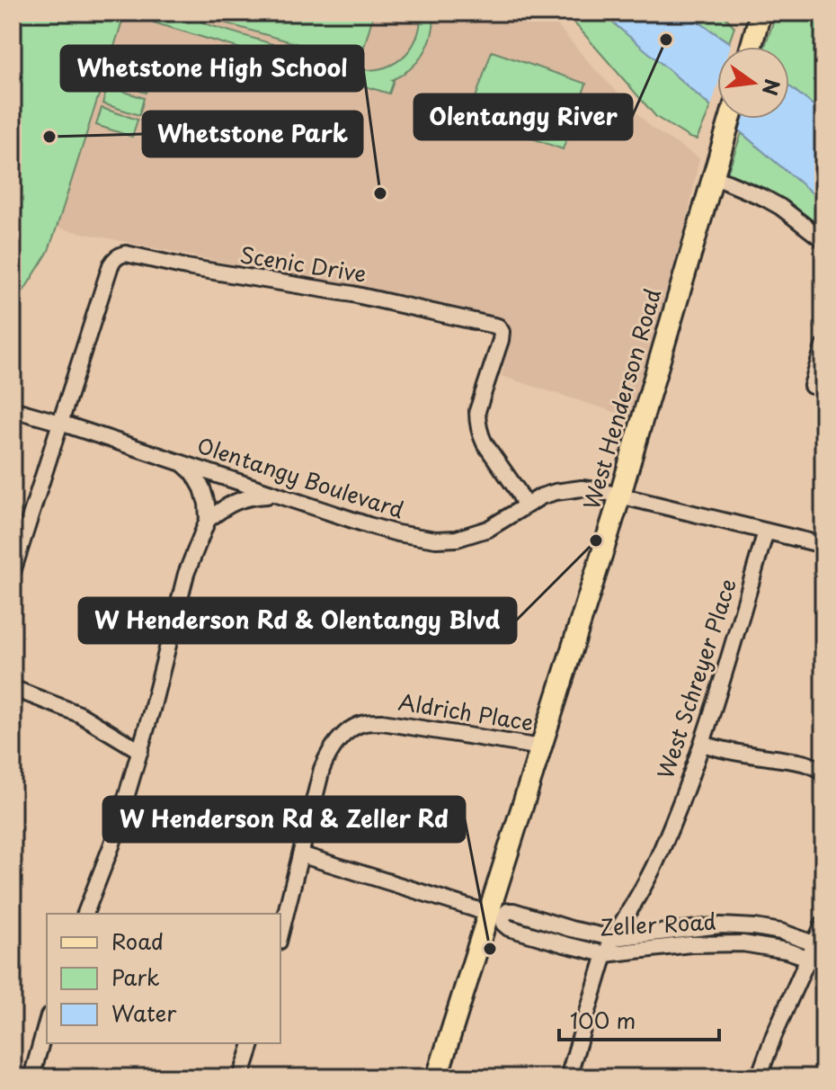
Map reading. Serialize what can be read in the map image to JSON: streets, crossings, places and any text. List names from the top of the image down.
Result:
{
  "streets": {
    "main road": ["West Henderson Road"],
    "street": [
      "Scenic Drive",
      "Olentangy Boulevard",
      "West Schreyer Place",
      "Aldrich Place",
      "Zeller Road"
    ]
  },
  "crossings": [
    ["Scenic Drive", "Olentangy Boulevard"],
    ["West Henderson Road", "Olentangy Boulevard"],
    ["West Henderson Road", "Aldrich Place"],
    ["West Henderson Road", "Zeller Road"],
    ["Olentangy Boulevard", "West Schreyer Place"],
    ["West Schreyer Place", "Zeller Road"],
    ["Aldrich Place", "Zeller Road"]
  ],
  "places": [
    "Olentangy River",
    "Whetstone Park",
    "Whetstone High School",
    "W Henderson Rd & Olentangy Blvd",
    "W Henderson Rd & Zeller Rd"
  ],
  "legend": ["Road", "Park", "Water"],
  "scale_bar": "100 m",
  "north": "right"
}
